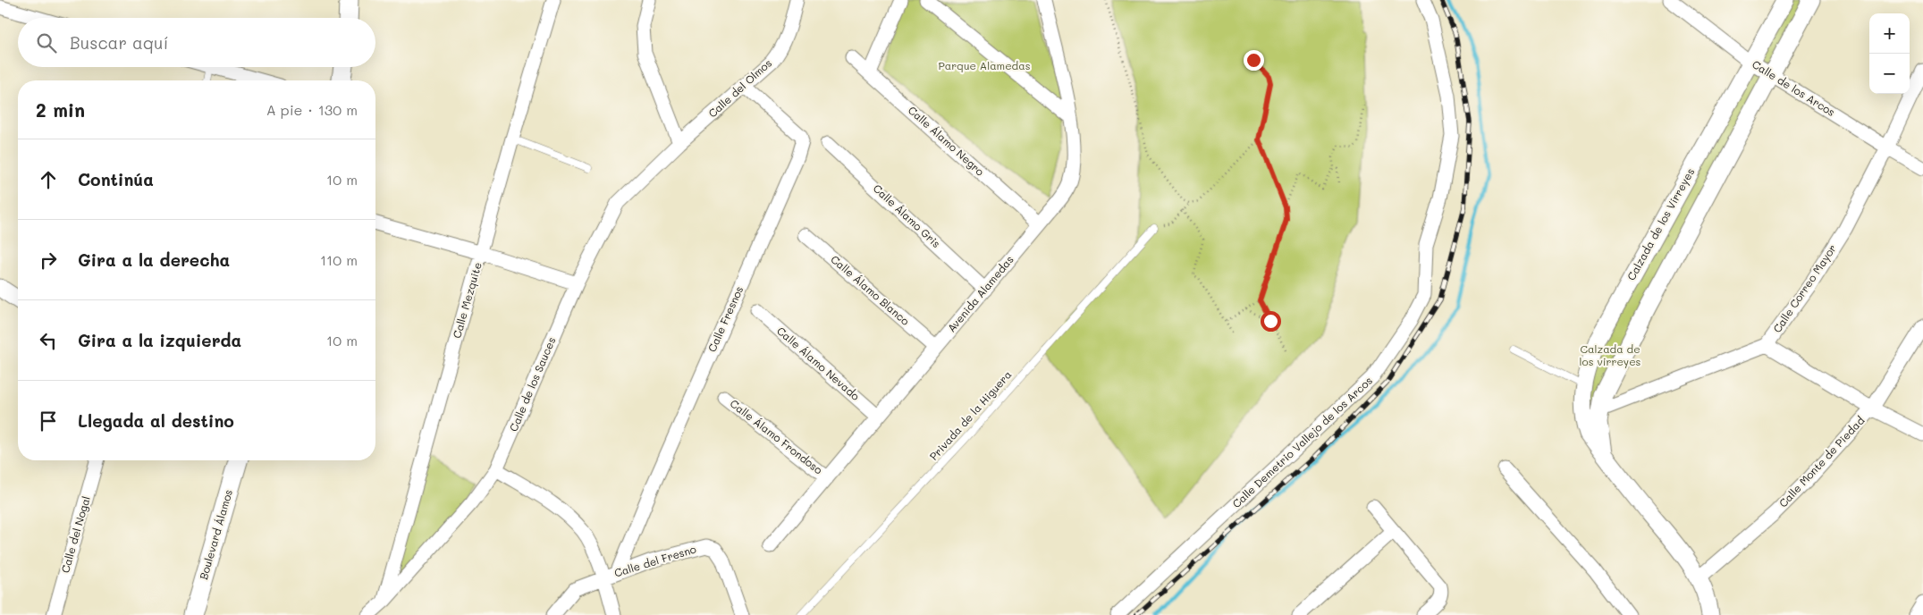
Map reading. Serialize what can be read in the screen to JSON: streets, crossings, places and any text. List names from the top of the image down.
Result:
{
  "streets": {
    "main road": ["Boulevard Álamos"],
    "street": [
      "Calle del Olmos",
      "Calle de los Arcos",
      "Calle Álamo Negro",
      "Calle Álamo Gris",
      "Calzada de los Virreyes",
      "Calle Correo Mayor",
      "Calle Álamo Blanco",
      "Avenida Alamedas",
      "Calle Mezquite",
      "Calle Fresnos",
      "Calle Álamo Nevado",
      "Calle de los Sauces",
      "Calle Álamo Frondoso",
      "Calle Demetrio Vallejo de los Arcos",
      "Calle Monte de Piedad",
      "Calle del Nogal",
      "Calle del Fresno"
    ],
    "lane": ["Privada de la Higuera"]
  },
  "crossings": [
    ["Calle del Olmos", "Calle Fresnos"],
    ["Calle del Olmos", "Calle de los Sauces"],
    ["Calle de los Arcos", "Calzada de los Virreyes"],
    ["Calle de los Arcos", "Calle Correo Mayor"],
    ["Calle Álamo Negro", "Avenida Alamedas"],
    ["Calle Álamo Gris", "Avenida Alamedas"],
    ["Calzada de los Virreyes", "Calle Monte de Piedad"],
    ["Calle Álamo Blanco", "Avenida Alamedas"],
    ["Avenida Alamedas", "Calle Álamo Nevado"],
    ["Avenida Alamedas", "Calle Álamo Frondoso"],
    ["Calle Mezquite", "Calle de los Sauces"],
    ["Calle Fresnos", "Calle del Fresno"]
  ],
  "parks": ["Parque Alamedas", "Calzada de los virreyes"],
  "page": {
    "map_buttons": ["+", "−"],
    "search": "Buscar aquí",
    "heading": ["2 min", "A pie · 130 m"],
    "list": [
      ["Continúa", "10 m"],
      ["Gira a la derecha", "110 m"],
      ["Gira a la izquierda", "10 m"],
      "Llegada al destino"
    ]
  }
}
